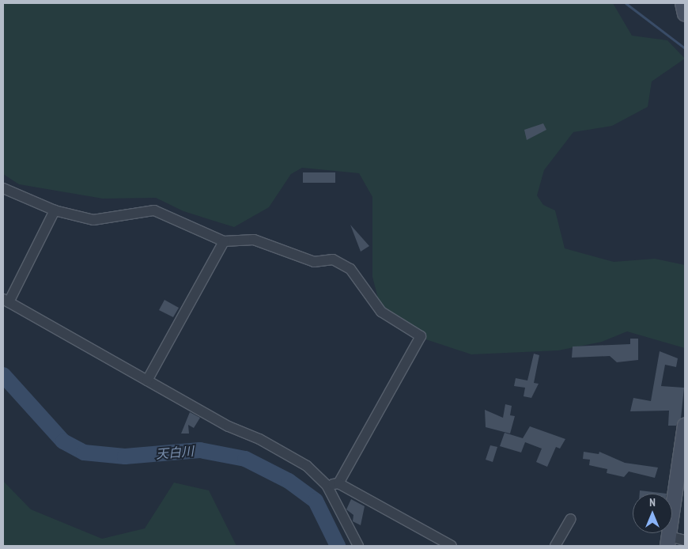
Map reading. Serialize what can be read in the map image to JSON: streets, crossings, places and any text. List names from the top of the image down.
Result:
{
  "water": ["天白川"],
  "north": "top"
}
